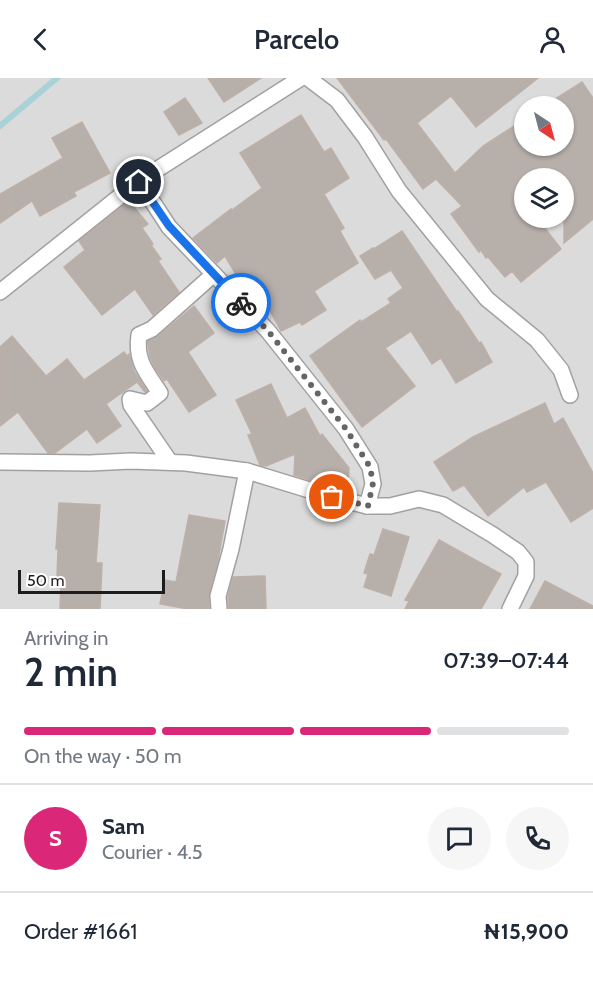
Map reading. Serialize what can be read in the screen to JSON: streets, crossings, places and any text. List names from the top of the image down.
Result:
{
  "scale_bar": "50 m",
  "north": "bottom right",
  "page": {
    "header": "Parcelo",
    "scale": "50 m",
    "heading": ["2 min", "Arriving in", "07:39–07:44"],
    "panel": [
      "Sam",
      "Courier · 4.5",
      "Order #1661",
      "₦15,900"
    ],
    "bar": "On the way · 50 m",
    "round": "S"
  }
}
